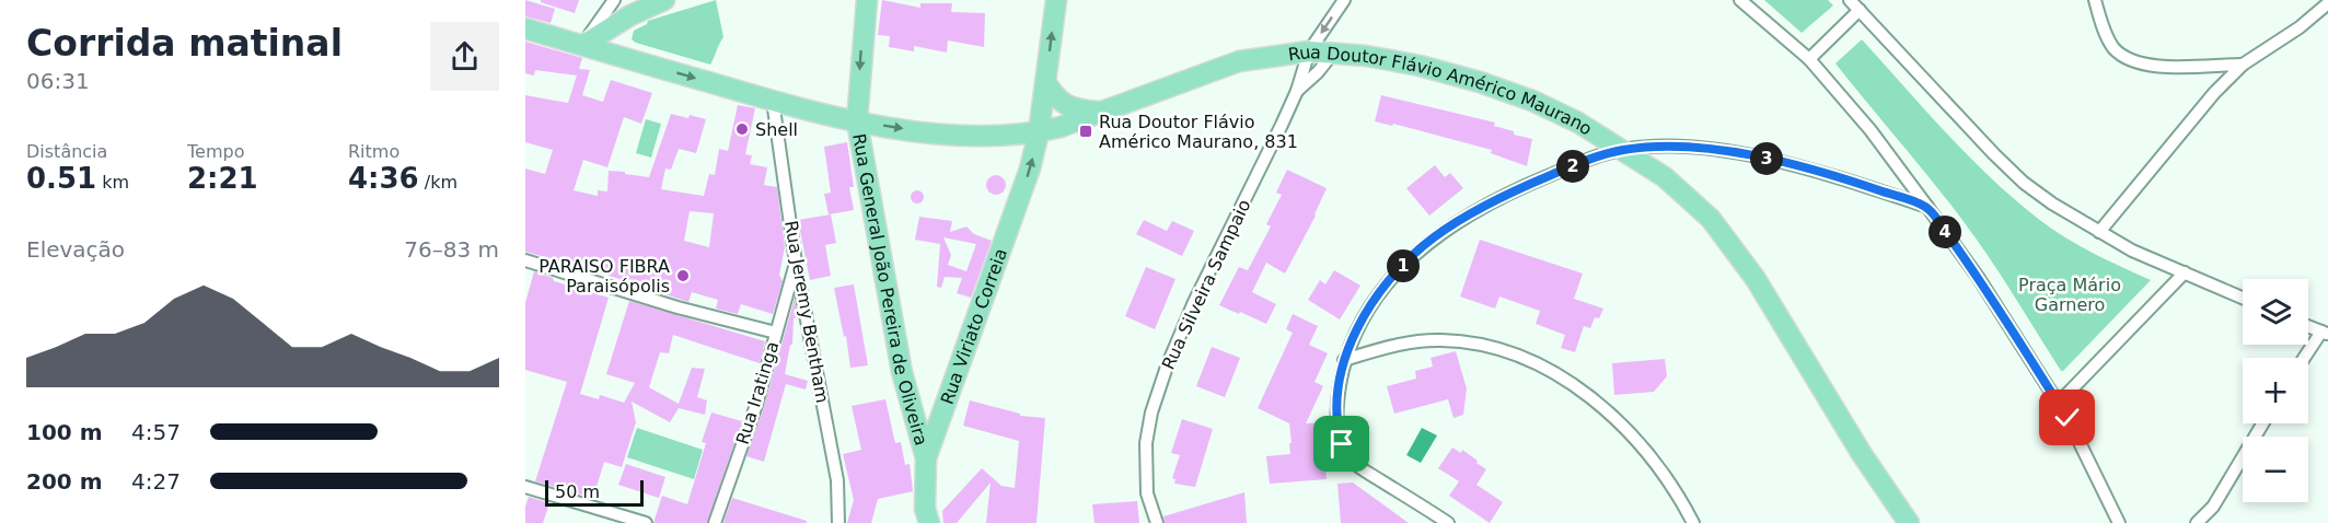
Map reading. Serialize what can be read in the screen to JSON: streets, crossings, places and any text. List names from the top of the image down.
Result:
{
  "streets": {
    "main road": ["Rua Doutor Flávio Américo Maurano", "Rua General João Pereira de Oliveira", "Rua Viriato Correia"],
    "street": ["Rua Silveira Sampaio", "Rua Jeremy Bentham", "Rua Iratinga"]
  },
  "crossings": [
    ["Rua Doutor Flávio Américo Maurano", "Rua Silveira Sampaio"],
    ["Rua Doutor Flávio Américo Maurano", "Rua General João Pereira de Oliveira"],
    ["Rua Doutor Flávio Américo Maurano", "Rua Jeremy Bentham"],
    ["Rua Doutor Flávio Américo Maurano", "Rua Viriato Correia"],
    ["Rua General João Pereira de Oliveira", "Rua Viriato Correia"],
    ["Rua Jeremy Bentham", "Rua Iratinga"]
  ],
  "one_way": ["Rua Viriato Correia"],
  "parks": ["Praça Mário Garnero"],
  "places": {
    "other": ["Shell", "PARAISO FIBRA Paraisópolis"],
    "transit": ["Rua Doutor Flávio Américo Maurano, 831"]
  },
  "scale_bar": "50 m",
  "page": {
    "heading": ["Corrida matinal", "06:31"],
    "stats": [
      ["Distância", "0.51 km"],
      ["Tempo", "2:21"],
      ["Ritmo", "4:36 /km"]
    ],
    "pins": [
      "3",
      "2",
      "4",
      "1"
    ],
    "chart": ["Elevação", "76–83 m"],
    "map_buttons": ["+", "−"],
    "list": [
      {
        "name": "100 m",
        "note": "4:57"
      },
      {
        "name": "200 m",
        "note": "4:27"
      }
    ],
    "scale": "50 m"
  }
}
